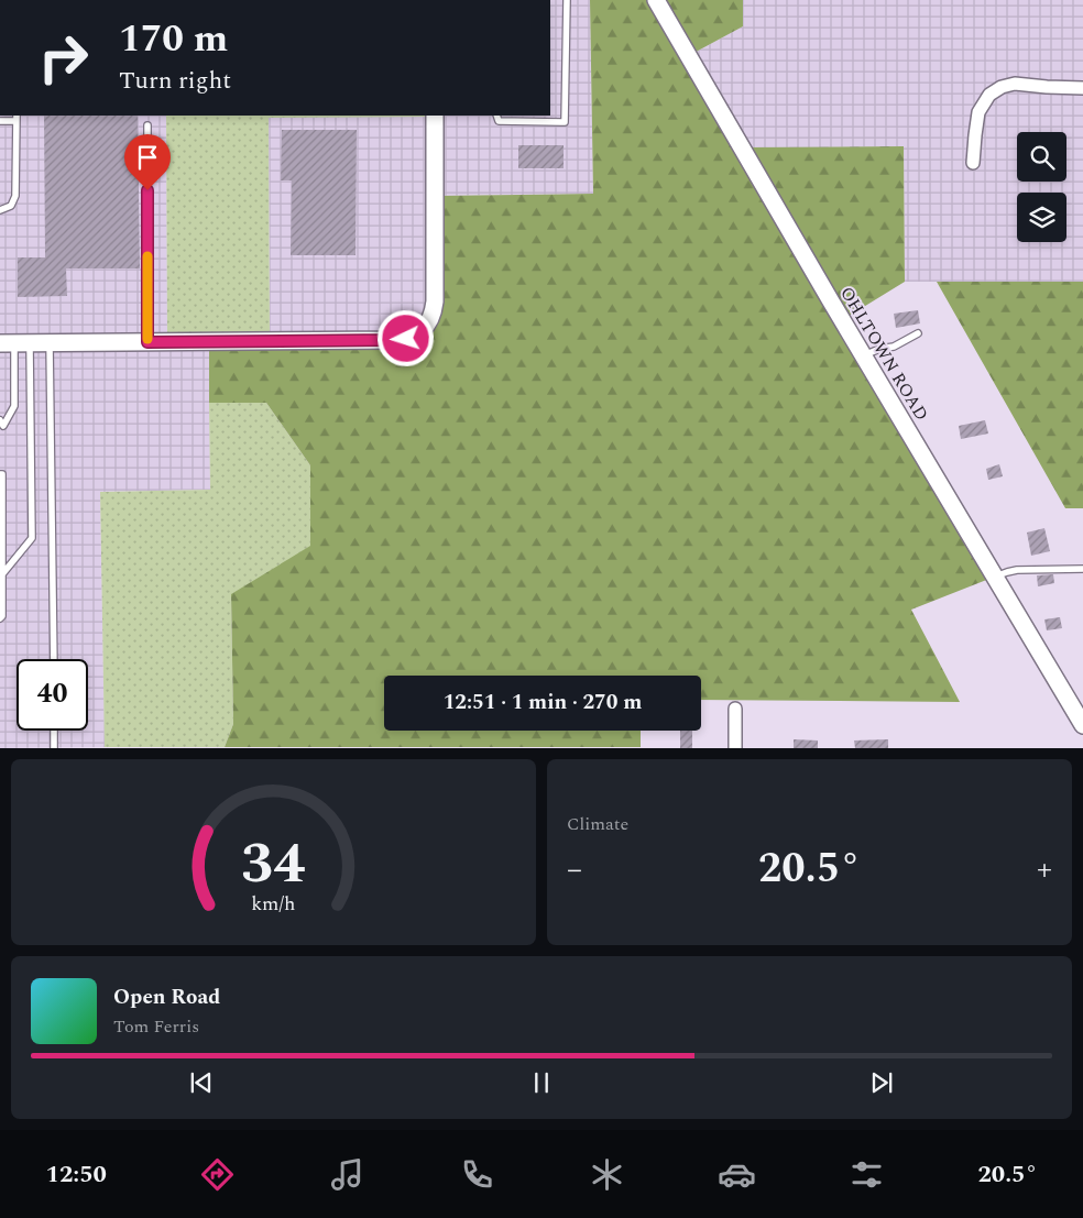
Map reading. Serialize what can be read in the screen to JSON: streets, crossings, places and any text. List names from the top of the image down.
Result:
{
  "streets": {
    "street": ["OHLTOWN ROAD"]
  },
  "page": {
    "turn": ["170 m", "Turn right"],
    "limit": "40",
    "trip": "12:51 · 1 min · 270 m",
    "tile": "Climate",
    "heat": ["−", "20.5°", "+"],
    "song": ["Open Road", "Tom Ferris"],
    "tabs": ["12:50", "20.5°"],
    "gauge": ["34", "km/h"]
  }
}
